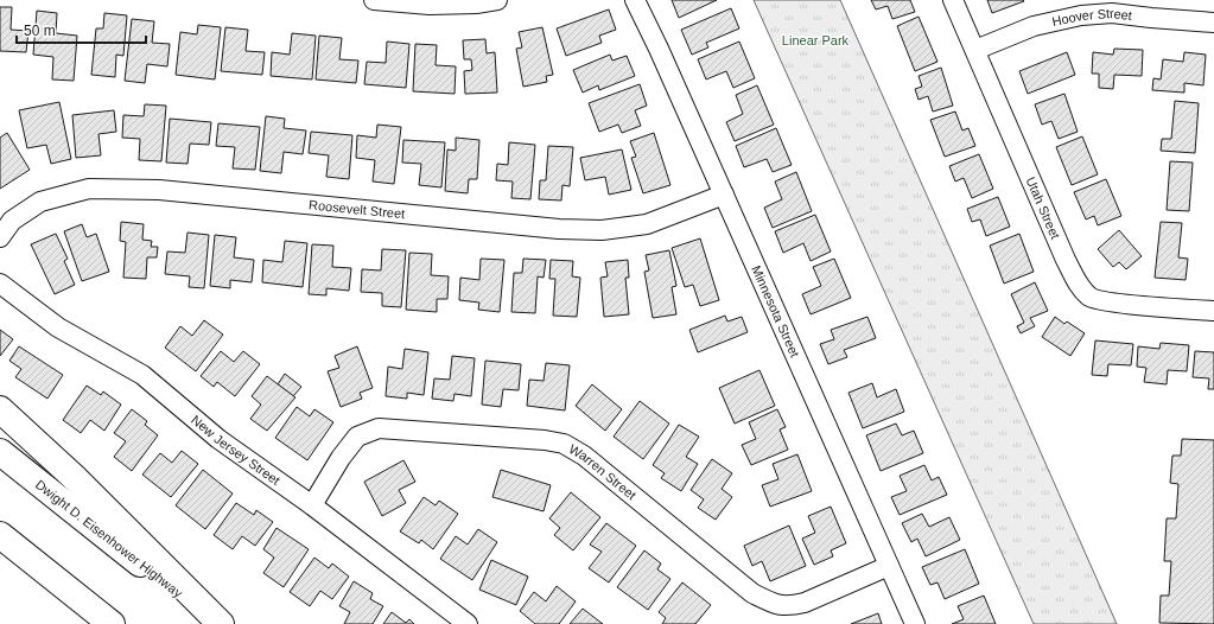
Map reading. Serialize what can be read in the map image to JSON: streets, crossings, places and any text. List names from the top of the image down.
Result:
{
  "streets": {
    "highway": ["Dwight D. Eisenhower Highway"],
    "street": [
      "Hoover Street",
      "Utah Street",
      "Roosevelt Street",
      "Minnesota Street",
      "New Jersey Street",
      "Warren Street"
    ]
  },
  "crossings": [
    ["Hoover Street", "Utah Street"],
    ["Roosevelt Street", "Minnesota Street"],
    ["Minnesota Street", "Warren Street"],
    ["New Jersey Street", "Warren Street"]
  ],
  "parks": ["Linear Park"],
  "scale_bar": "50 m"
}
